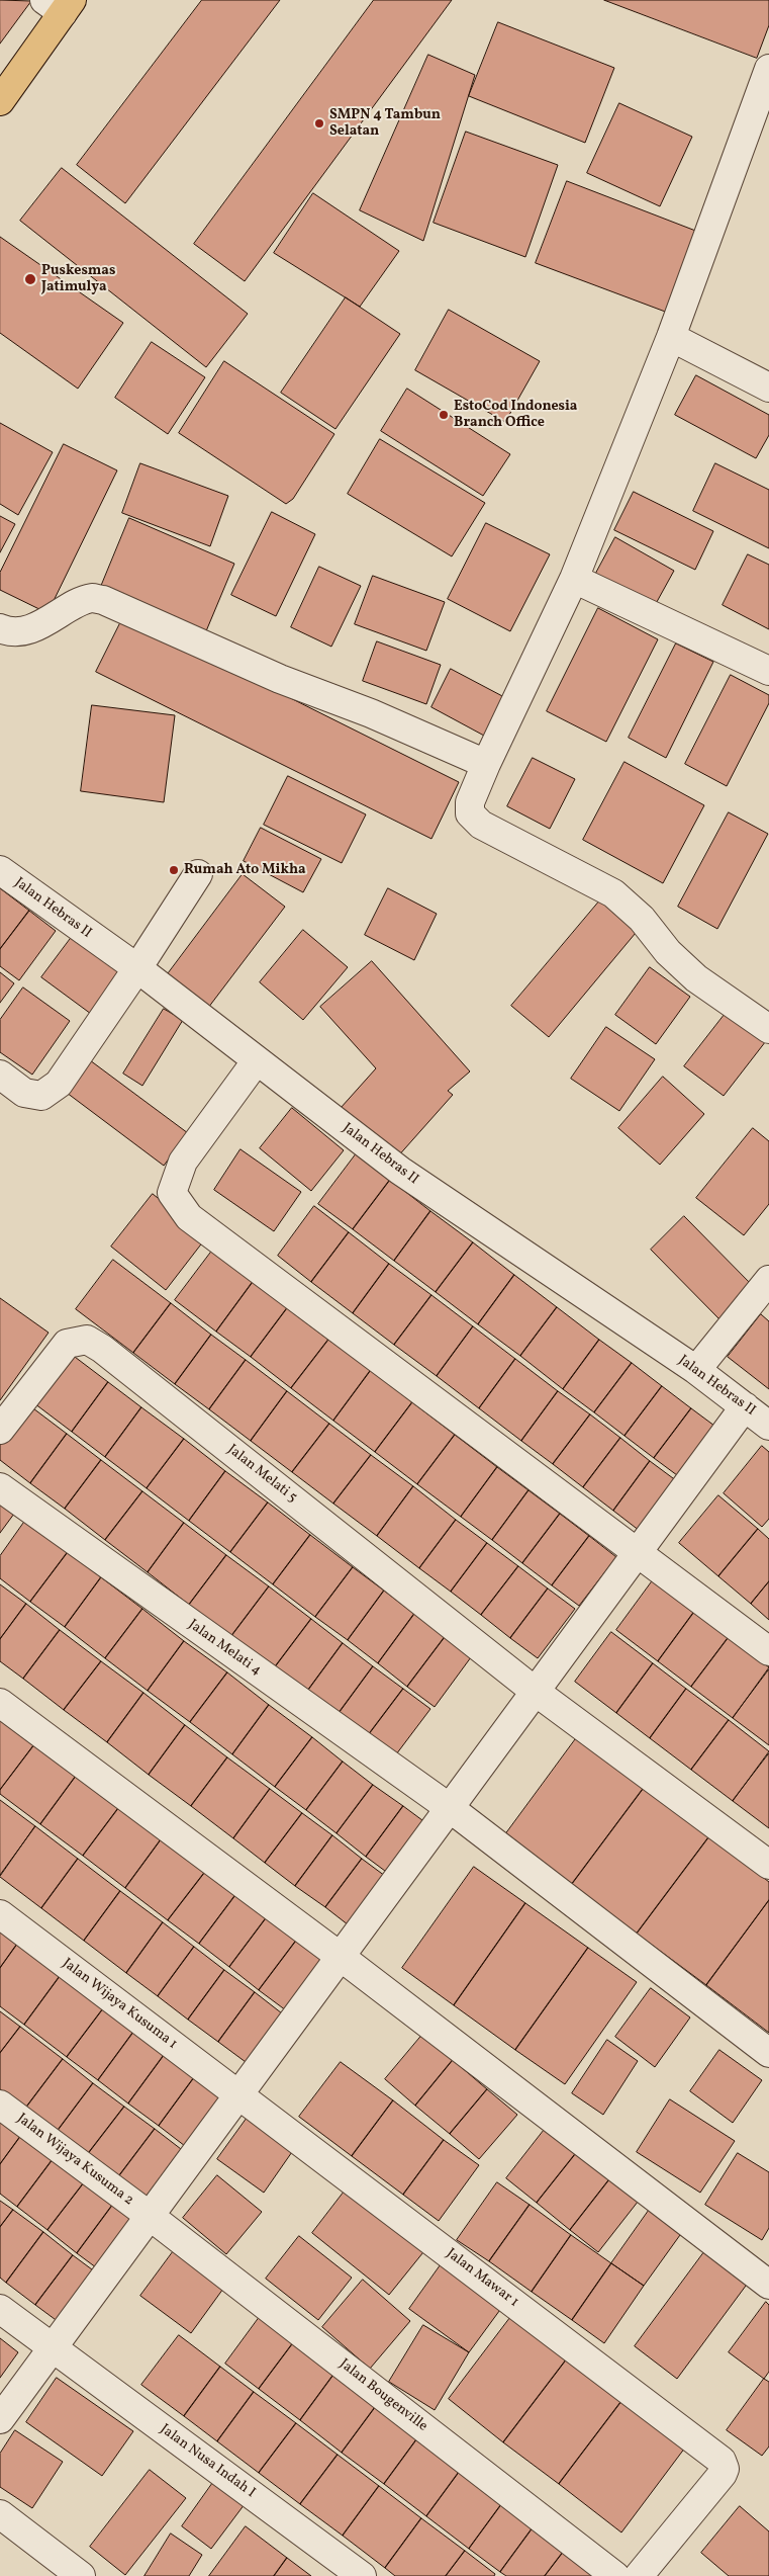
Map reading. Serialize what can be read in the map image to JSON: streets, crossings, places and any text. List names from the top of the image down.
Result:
{
  "streets": {
    "street": [
      "Jalan Hebras II",
      "Jalan Melati 5",
      "Jalan Melati 4",
      "Jalan Wijaya Kusuma 1",
      "Jalan Wijaya Kusuma 2",
      "Jalan Mawar 1",
      "Jalan Bougenville",
      "Jalan Nusa Indah I"
    ]
  },
  "crossings": [
    ["Jalan Wijaya Kusuma 1", "Jalan Mawar 1"],
    ["Jalan Wijaya Kusuma 2", "Jalan Bougenville"]
  ],
  "places": [
    "SMPN 4 Tambun Selatan",
    "Puskesmas Jatimulya",
    "EstoCod Indonesia Branch Office",
    "Rumah Ato Mikha"
  ]
}
